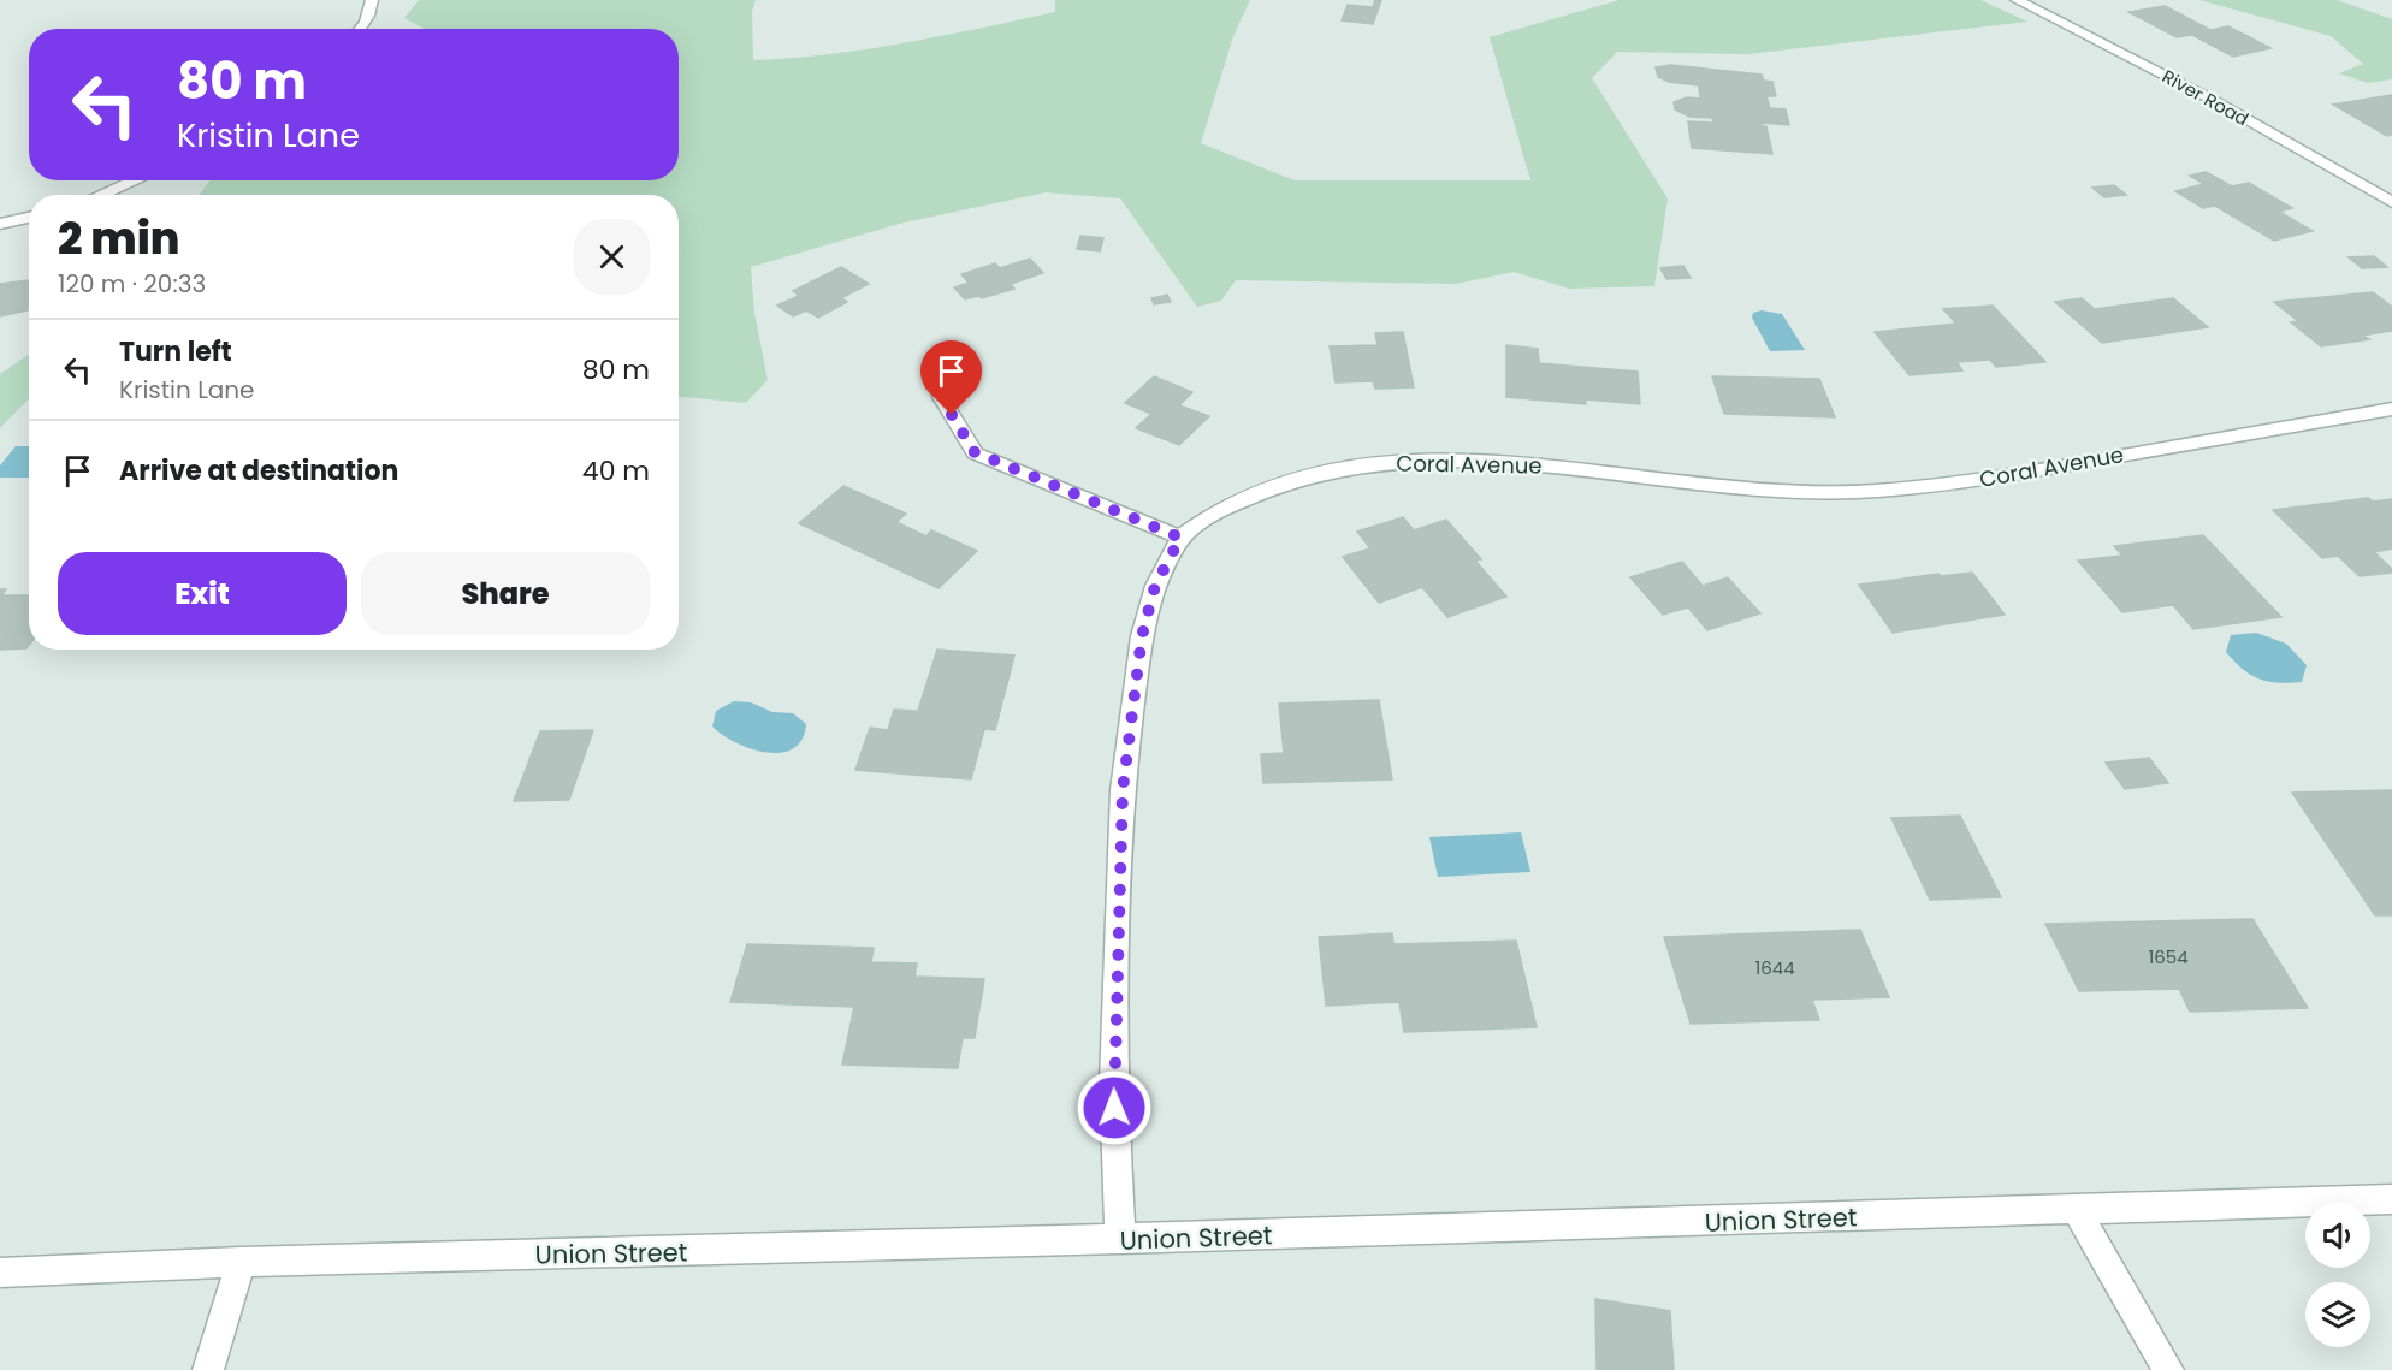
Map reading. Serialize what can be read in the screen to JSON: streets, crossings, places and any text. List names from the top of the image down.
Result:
{
  "streets": {
    "street": ["River Road", "Coral Avenue", "Union Street"]
  },
  "crossings": [
    ["Coral Avenue", "Union Street"]
  ],
  "house_numbers": ["1654", "1644"],
  "page": {
    "turn": ["80 m", "Kristin Lane"],
    "heading": ["2 min", "120 m · 20:33"],
    "list": [
      {
        "name": "Turn left",
        "note": "Kristin Lane",
        "value": "80 m"
      },
      {
        "name": "Arrive at destination",
        "value": "40 m"
      }
    ],
    "buttons": ["Exit", "Share"]
  }
}
